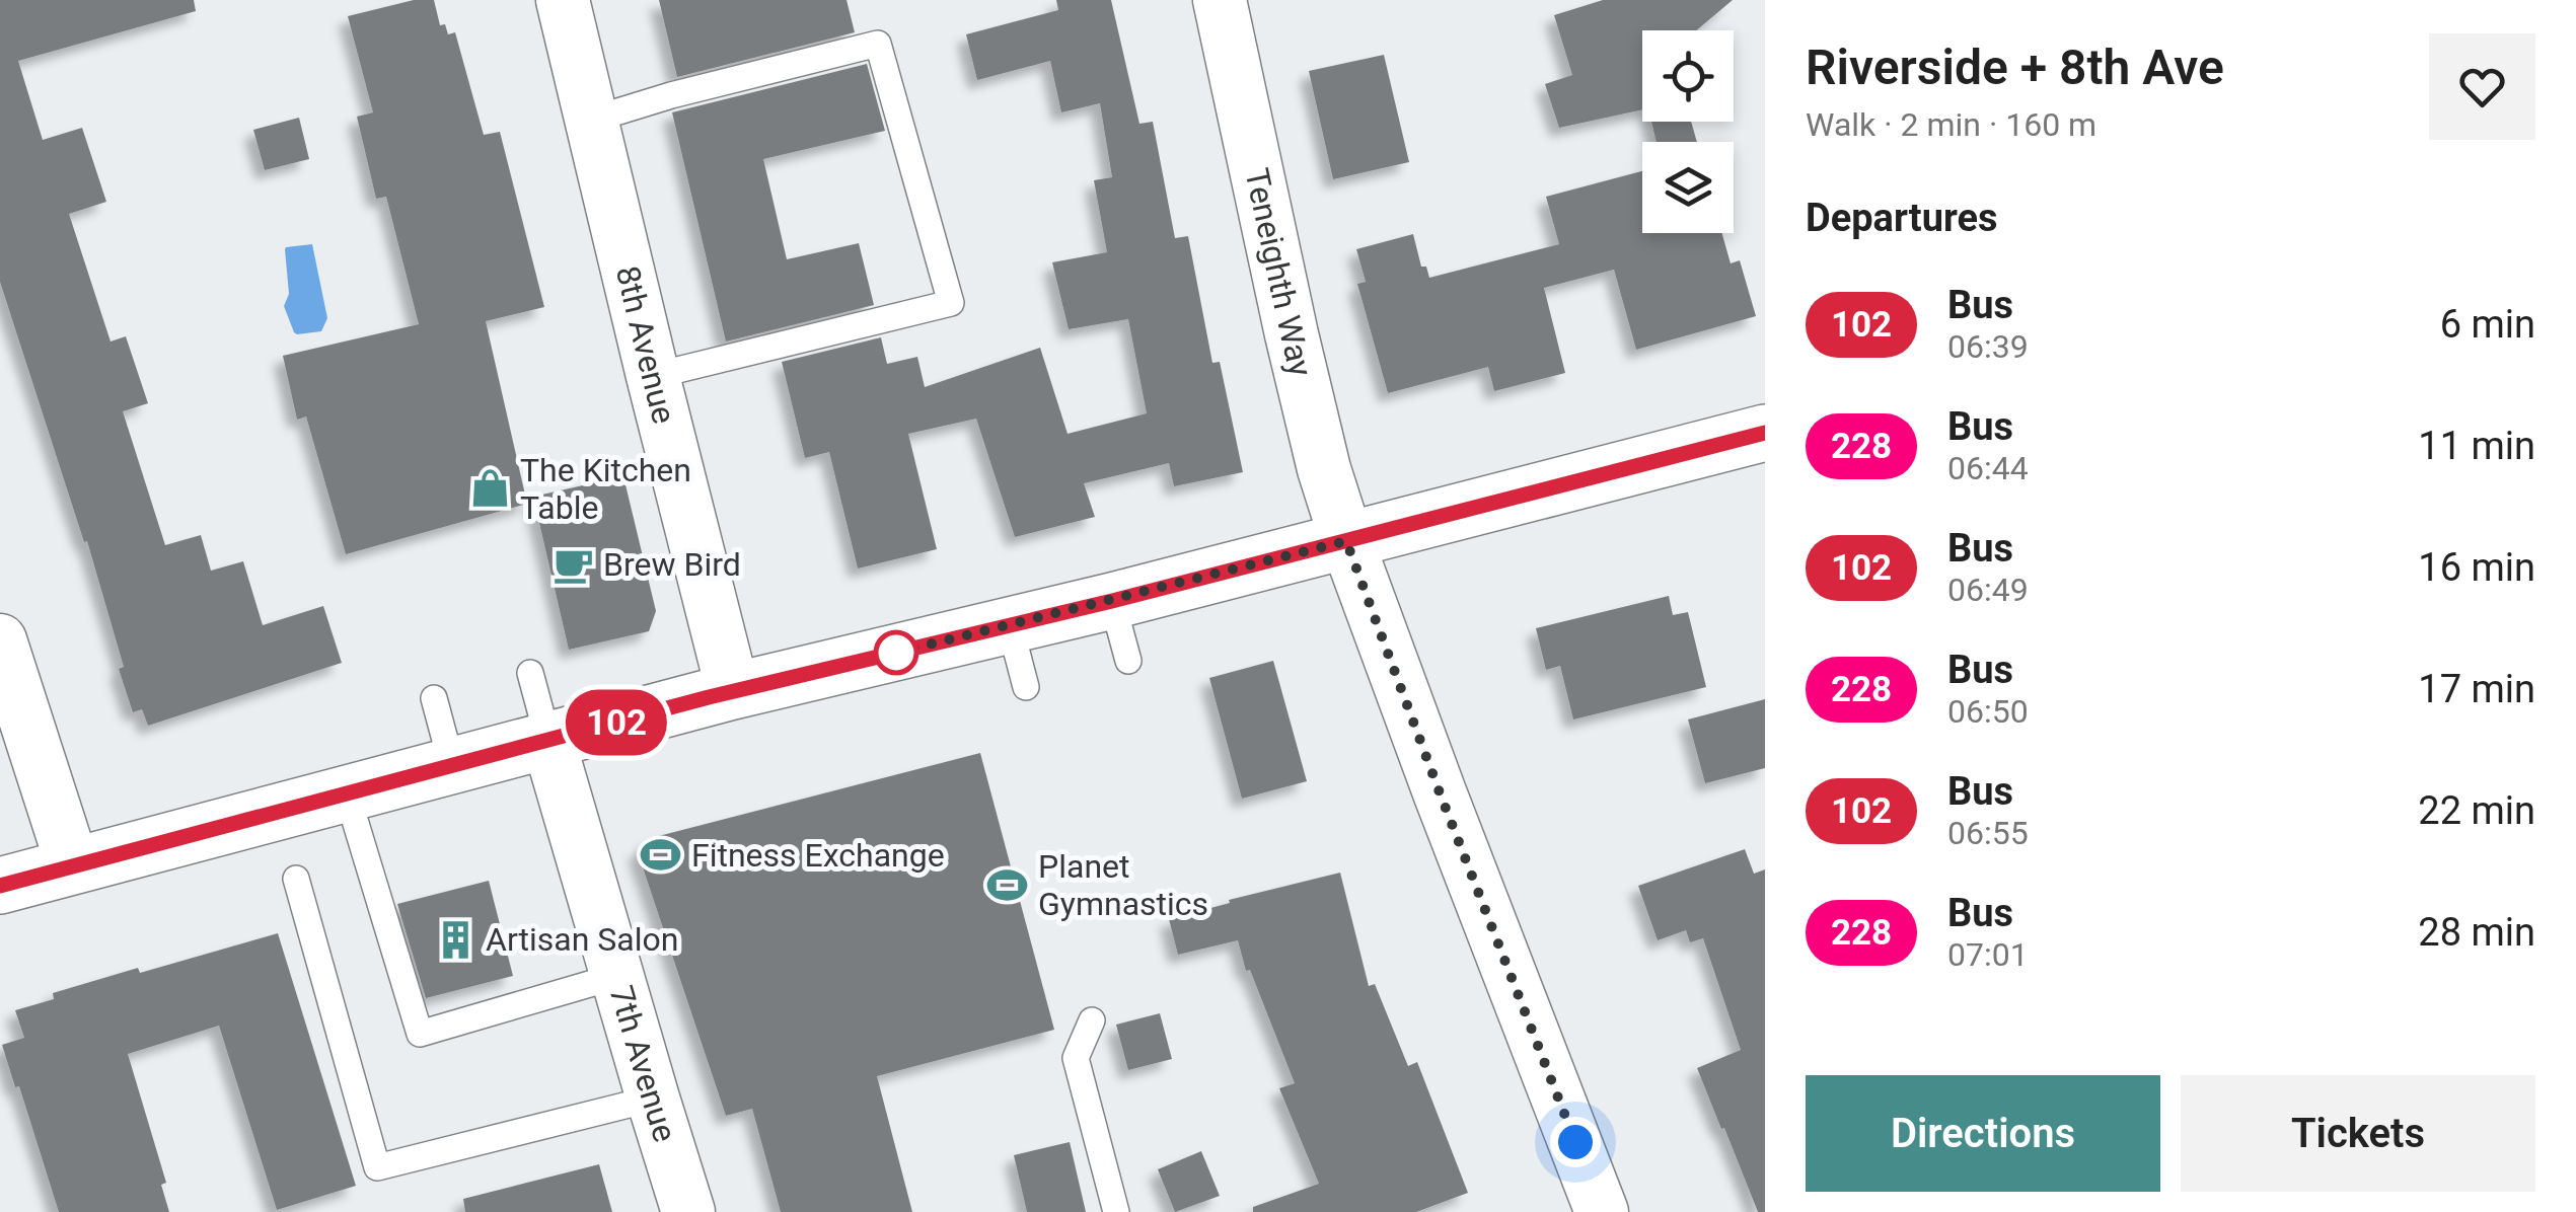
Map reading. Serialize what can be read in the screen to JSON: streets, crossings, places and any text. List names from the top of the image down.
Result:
{
  "streets": {
    "street": ["Teneighth Way", "8th Avenue", "7th Avenue"]
  },
  "places": {
    "shop": ["The Kitchen Table"],
    "cafe": ["Brew Bird"],
    "sports": ["Fitness Exchange", "Planet Gymnastics"],
    "building": ["Artisan Salon"]
  },
  "lines": ["bus line 102"],
  "page": {
    "on_map": "102",
    "heading": [
      ["Riverside + 8th Ave", "Walk · 2 min · 160 m"],
      "Departures"
    ],
    "list": [
      {
        "mark": "102",
        "name": "Bus",
        "note": "06:39",
        "value": "6 min"
      },
      {
        "mark": "228",
        "name": "Bus",
        "note": "06:44",
        "value": "11 min"
      },
      {
        "mark": "102",
        "name": "Bus",
        "note": "06:49",
        "value": "16 min"
      },
      {
        "mark": "228",
        "name": "Bus",
        "note": "06:50",
        "value": "17 min"
      },
      {
        "mark": "102",
        "name": "Bus",
        "note": "06:55",
        "value": "22 min"
      },
      {
        "mark": "228",
        "name": "Bus",
        "note": "07:01",
        "value": "28 min"
      }
    ],
    "buttons": ["Directions", "Tickets"]
  }
}
